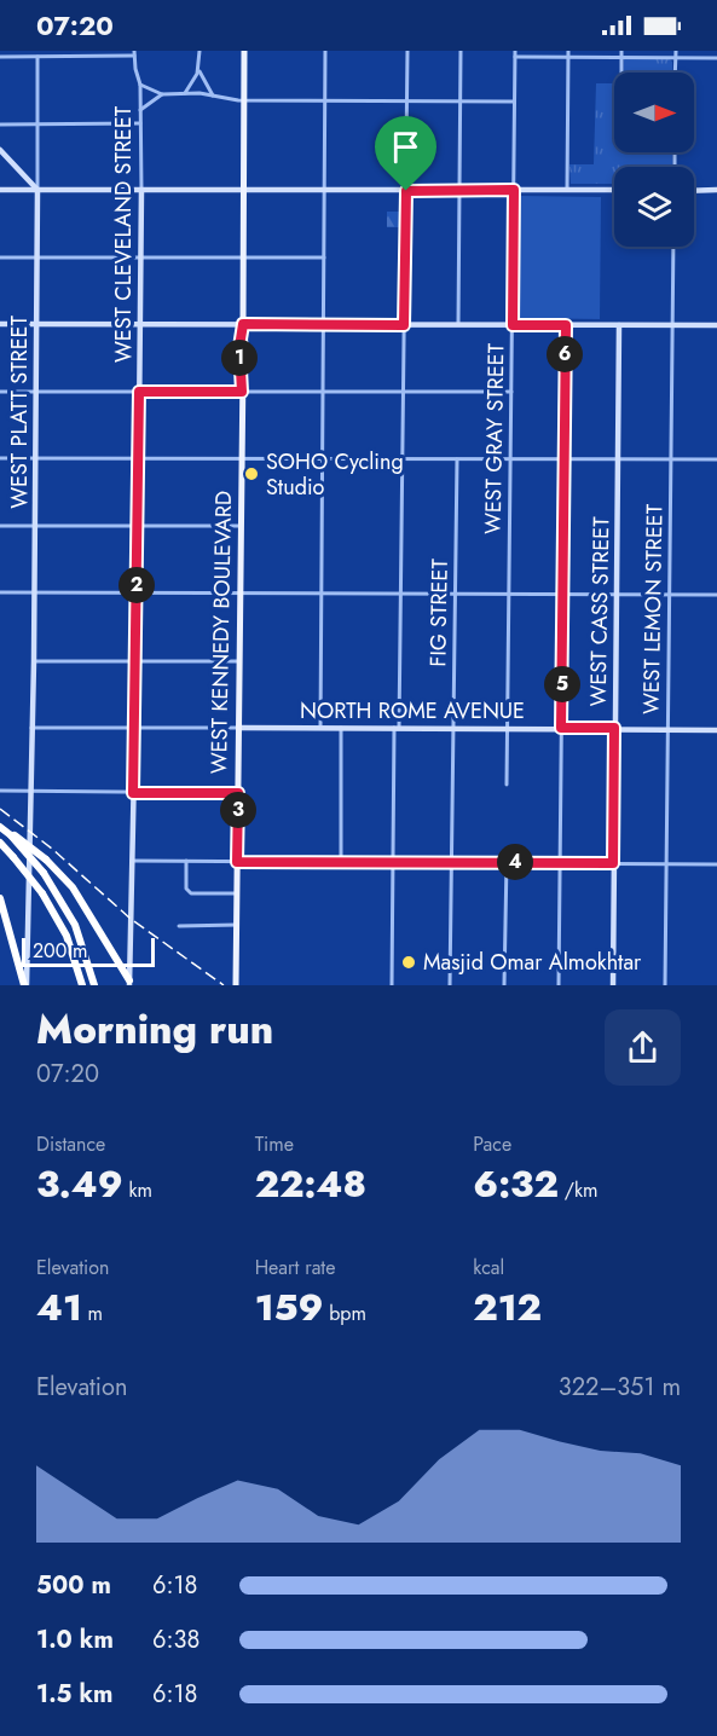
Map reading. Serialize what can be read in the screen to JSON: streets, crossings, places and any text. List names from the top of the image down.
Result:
{
  "streets": {
    "main road": [
      "WEST CLEVELAND STREET",
      "WEST PLATT STREET",
      "WEST CASS STREET",
      "WEST KENNEDY BOULEVARD",
      "NORTH ROME AVENUE"
    ],
    "street": ["WEST GRAY STREET", "WEST LEMON STREET", "FIG STREET"]
  },
  "crossings": [
    ["WEST GRAY STREET", "NORTH ROME AVENUE"],
    ["WEST LEMON STREET", "NORTH ROME AVENUE"],
    ["WEST CASS STREET", "NORTH ROME AVENUE"],
    ["FIG STREET", "NORTH ROME AVENUE"],
    ["WEST KENNEDY BOULEVARD", "NORTH ROME AVENUE"]
  ],
  "places": ["SOHO Cycling Studio", "Masjid Omar Almokhtar"],
  "scale_bar": "200 m",
  "north": "right",
  "page": {
    "status": "07:20",
    "pins": [
      "6",
      "1",
      "2",
      "5",
      "3",
      "4"
    ],
    "scale": "200 m",
    "heading": ["Morning run", "07:20"],
    "stats": [
      ["Distance", "3.49 km"],
      ["Time", "22:48"],
      ["Pace", "6:32 /km"],
      ["Elevation", "41 m"],
      ["Heart rate", "159 bpm"],
      ["kcal", "212"]
    ],
    "chart": ["Elevation", "322–351 m"],
    "list": [
      {
        "name": "500 m",
        "note": "6:18"
      },
      {
        "name": "1.0 km",
        "note": "6:38"
      },
      {
        "name": "1.5 km",
        "note": "6:18"
      }
    ]
  }
}
